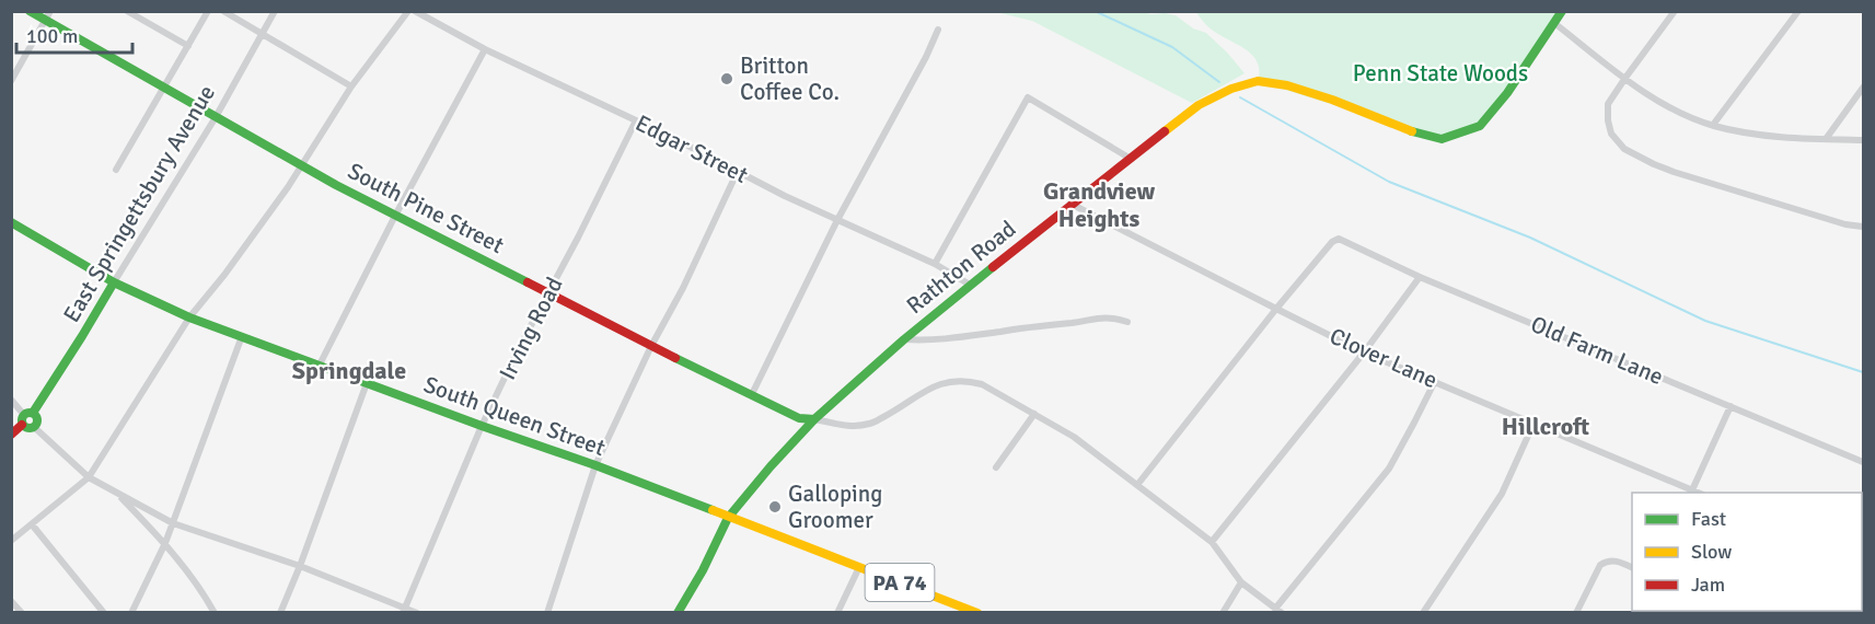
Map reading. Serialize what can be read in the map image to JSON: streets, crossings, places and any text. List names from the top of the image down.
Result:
{
  "streets": {
    "street": [
      "Edgar Street",
      "East Springettsbury Avenue",
      "South Pine Street",
      "Rathton Road",
      "Irving Road",
      "Old Farm Lane",
      "Clover Lane",
      "South Queen Street",
      "PA 74"
    ]
  },
  "crossings": [
    ["Edgar Street", "Rathton Road"],
    ["Edgar Street", "Irving Road"],
    ["East Springettsbury Avenue", "South Pine Street"],
    ["East Springettsbury Avenue", "South Queen Street"],
    ["South Pine Street", "Rathton Road"],
    ["South Pine Street", "Irving Road"],
    ["Rathton Road", "Clover Lane"],
    ["Rathton Road", "South Queen Street"],
    ["Irving Road", "South Queen Street"],
    ["Old Farm Lane", "Clover Lane"]
  ],
  "districts": ["Grandview Heights", "Springdale", "Hillcroft"],
  "parks": ["Penn State Woods"],
  "places": ["Britton Coffee Co.", "Galloping Groomer"],
  "legend": ["Fast", "Slow", "Jam"],
  "scale_bar": "100 m"
}
